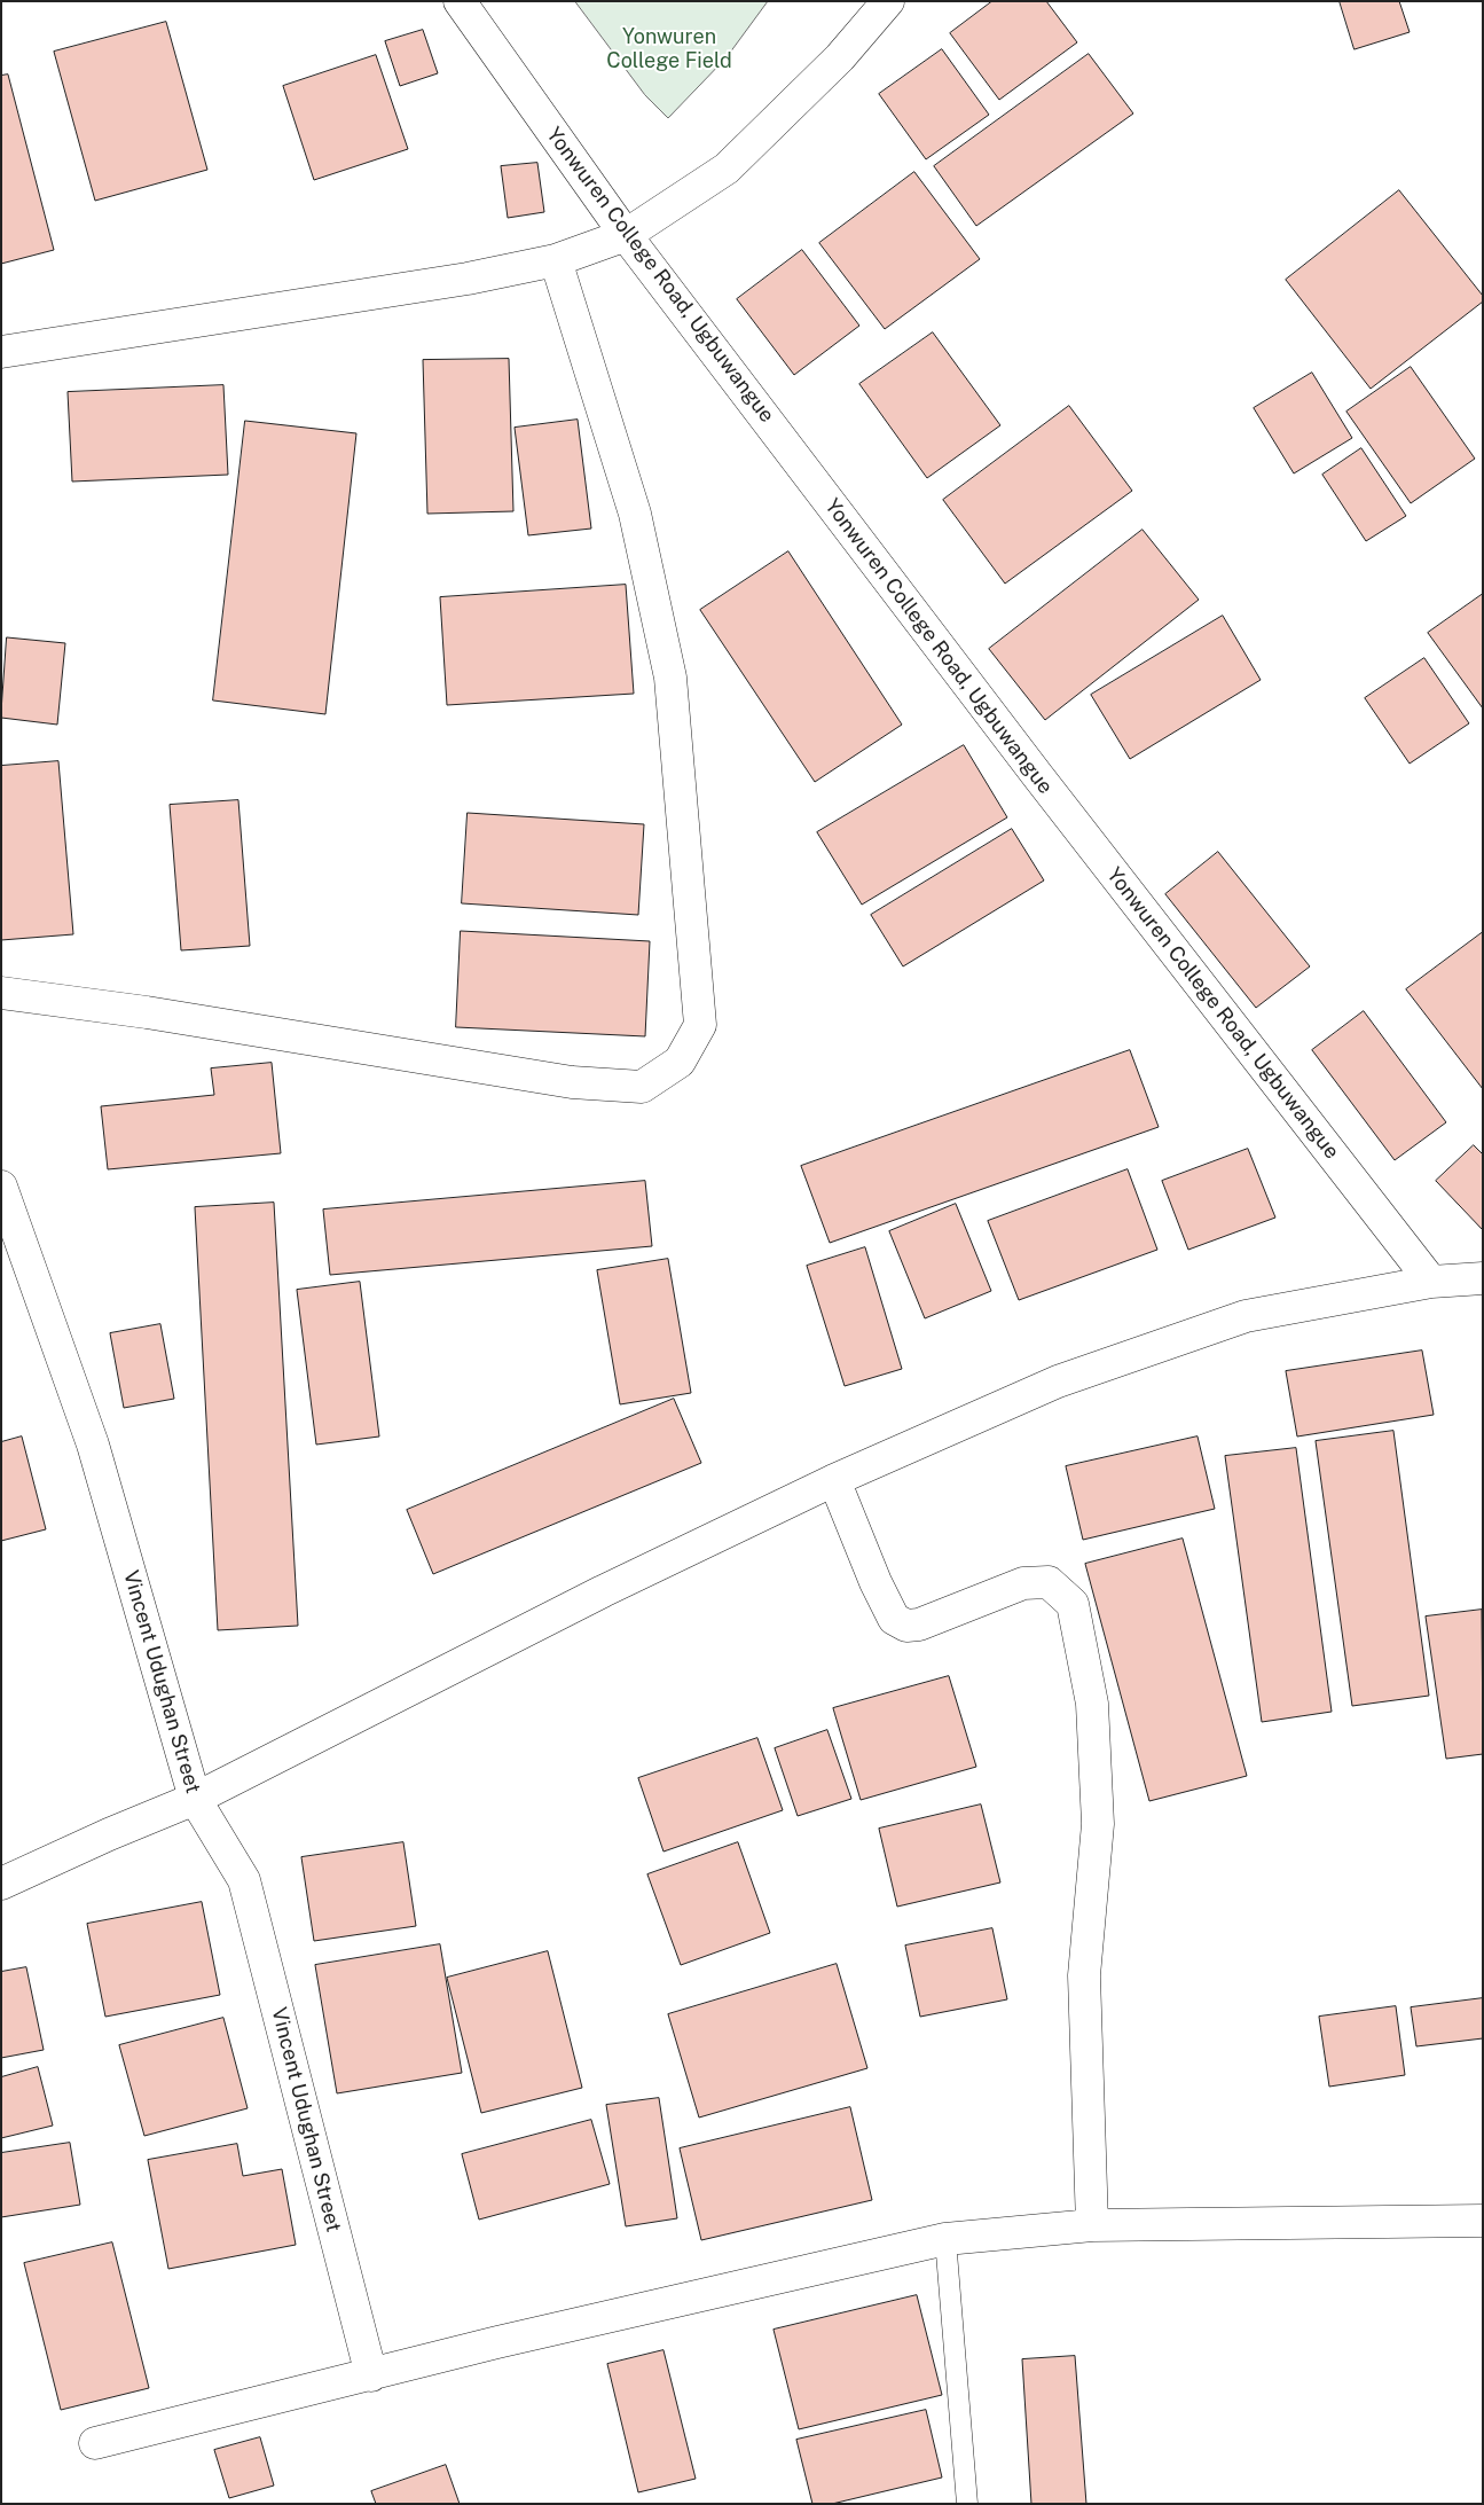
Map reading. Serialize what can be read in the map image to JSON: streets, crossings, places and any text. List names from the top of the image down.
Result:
{
  "streets": {
    "street": ["Yonwuren College Road, Ugbuwangue", "Vincent Udughan Street"]
  },
  "parks": ["Yonwuren College Field"]
}
